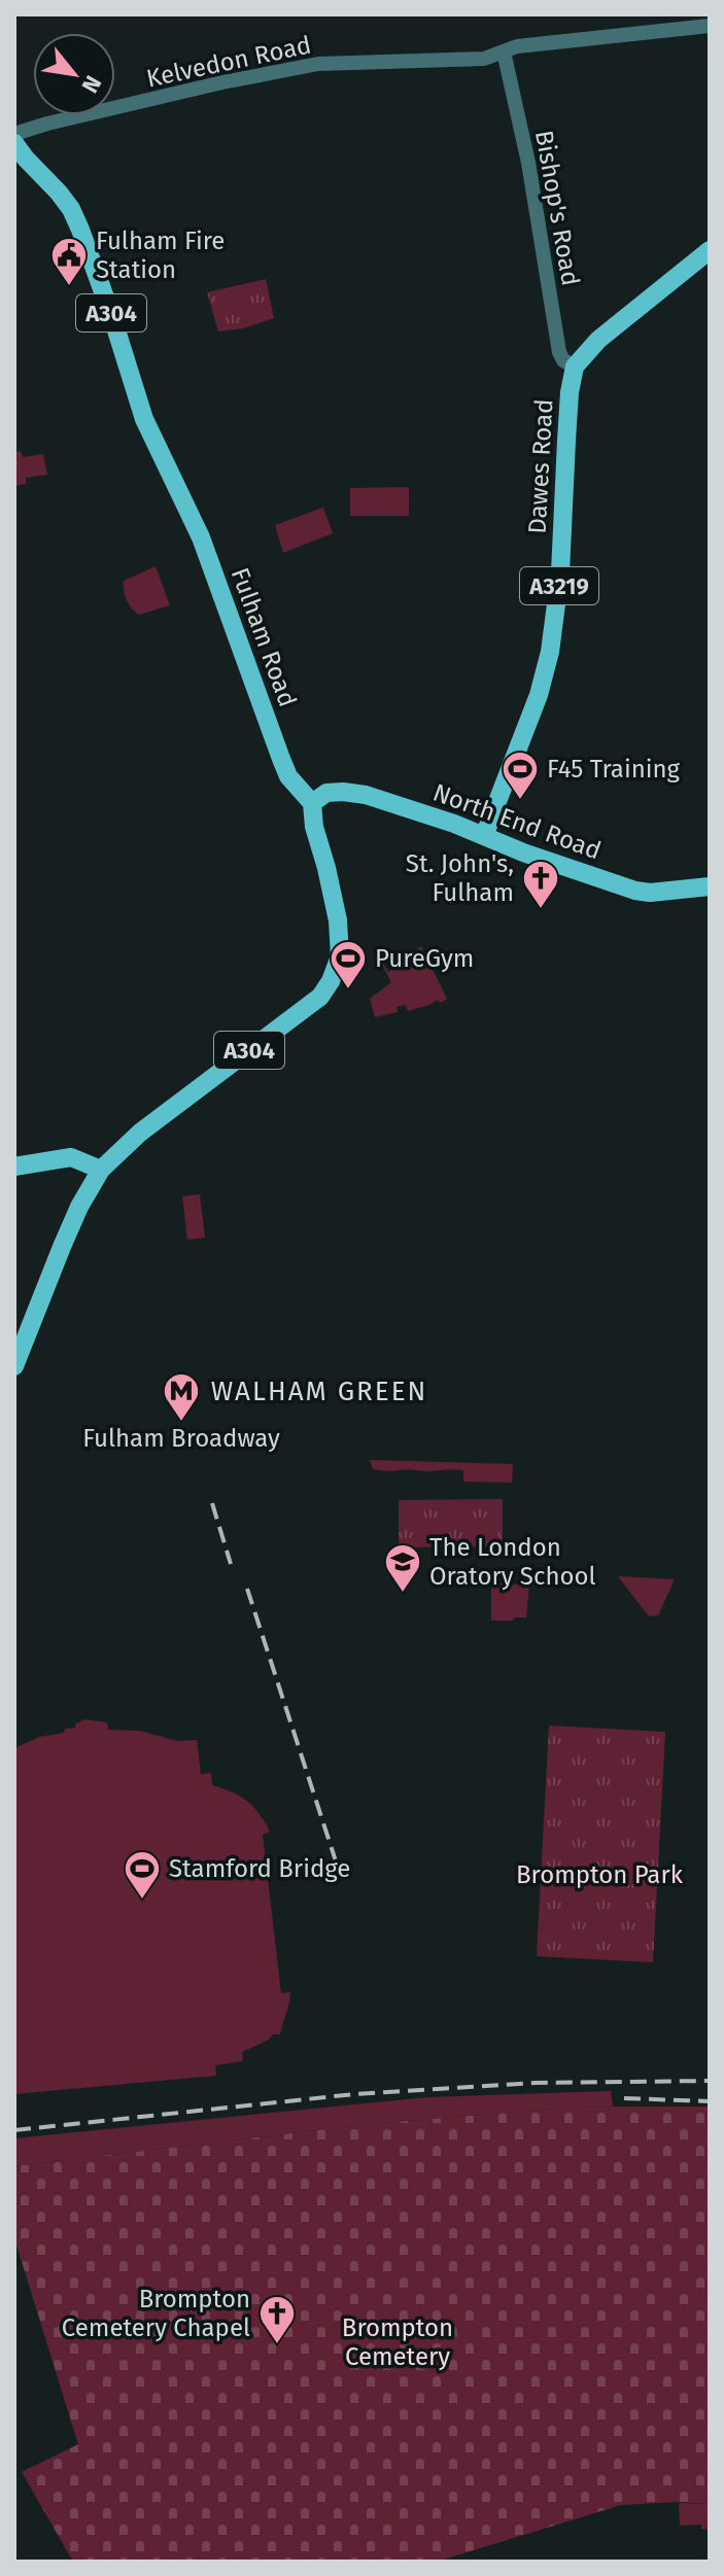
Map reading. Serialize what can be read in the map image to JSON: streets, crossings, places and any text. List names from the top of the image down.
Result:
{
  "streets": {
    "main road": [
      "A304",
      "Dawes Road",
      "A3219",
      "Fulham Road",
      "North End Road"
    ],
    "street": ["Kelvedon Road", "Bishop's Road"]
  },
  "crossings": [
    ["Kelvedon Road", "Bishop's Road"],
    ["Bishop's Road", "Dawes Road"],
    ["A304", "Fulham Road"],
    ["Dawes Road", "North End Road"],
    ["Fulham Road", "North End Road"]
  ],
  "districts": ["WALHAM GREEN"],
  "parks": ["Brompton Park", "Brompton Cemetery"],
  "places": {
    "public building": ["Fulham Fire Station"],
    "sports": ["F45 Training", "PureGym", "Stamford Bridge"],
    "church": ["St. John's, Fulham", "Brompton Cemetery Chapel"],
    "metro station": ["Fulham Broadway"],
    "school or university": ["The London Oratory School"]
  },
  "north": "bottom right"
}
